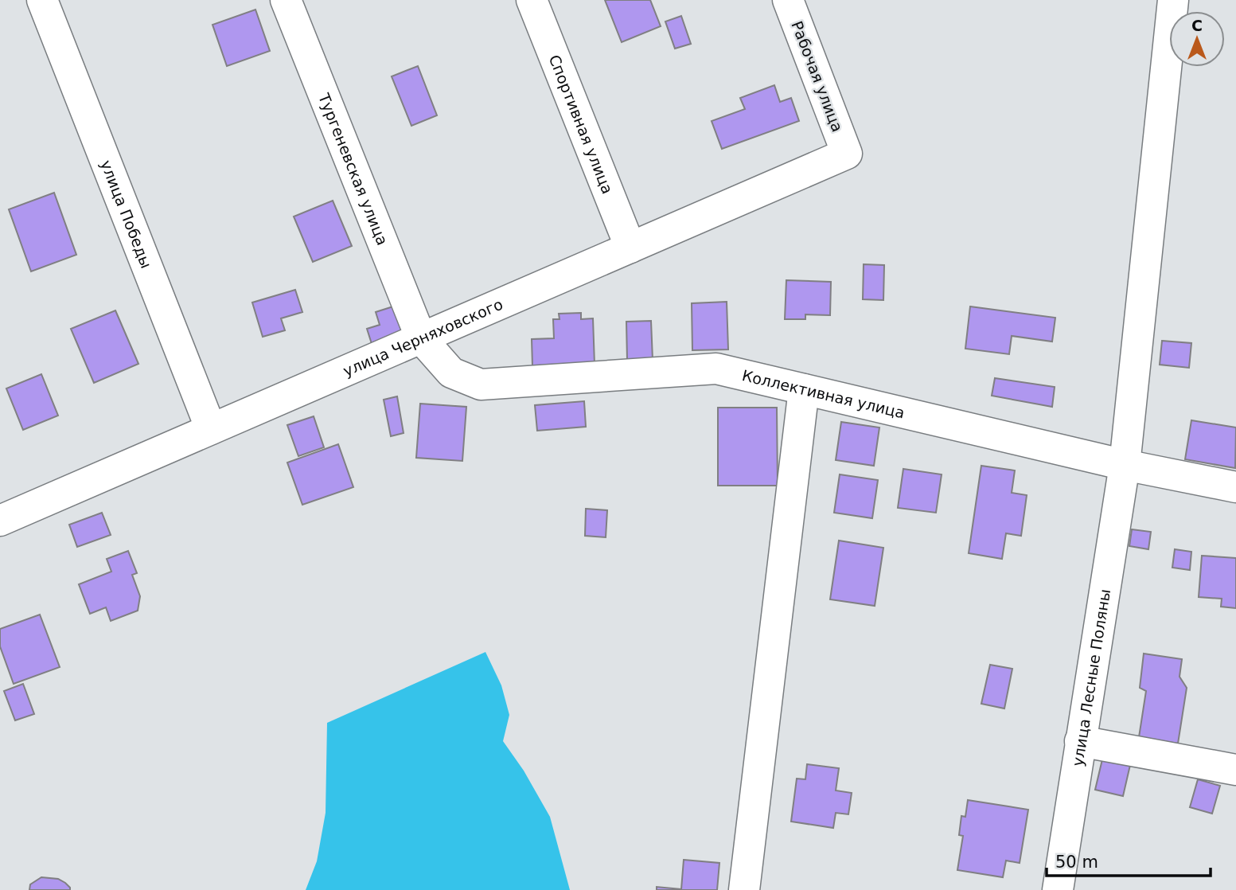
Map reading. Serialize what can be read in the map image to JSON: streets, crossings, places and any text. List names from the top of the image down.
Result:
{
  "streets": {
    "street": [
      "Рабочая улица",
      "Спортивная улица",
      "Тургеневская улица",
      "улица Победы",
      "улица Черняховского",
      "Коллективная улица",
      "улица Лесные Поляны"
    ]
  },
  "crossings": [
    ["Рабочая улица", "улица Черняховского"],
    ["Спортивная улица", "улица Черняховского"],
    ["Тургеневская улица", "улица Черняховского"],
    ["Тургеневская улица", "Коллективная улица"],
    ["улица Победы", "улица Черняховского"],
    ["улица Черняховского", "Коллективная улица"],
    ["Коллективная улица", "улица Лесные Поляны"]
  ],
  "scale_bar": "50 m",
  "north": "top"
}
